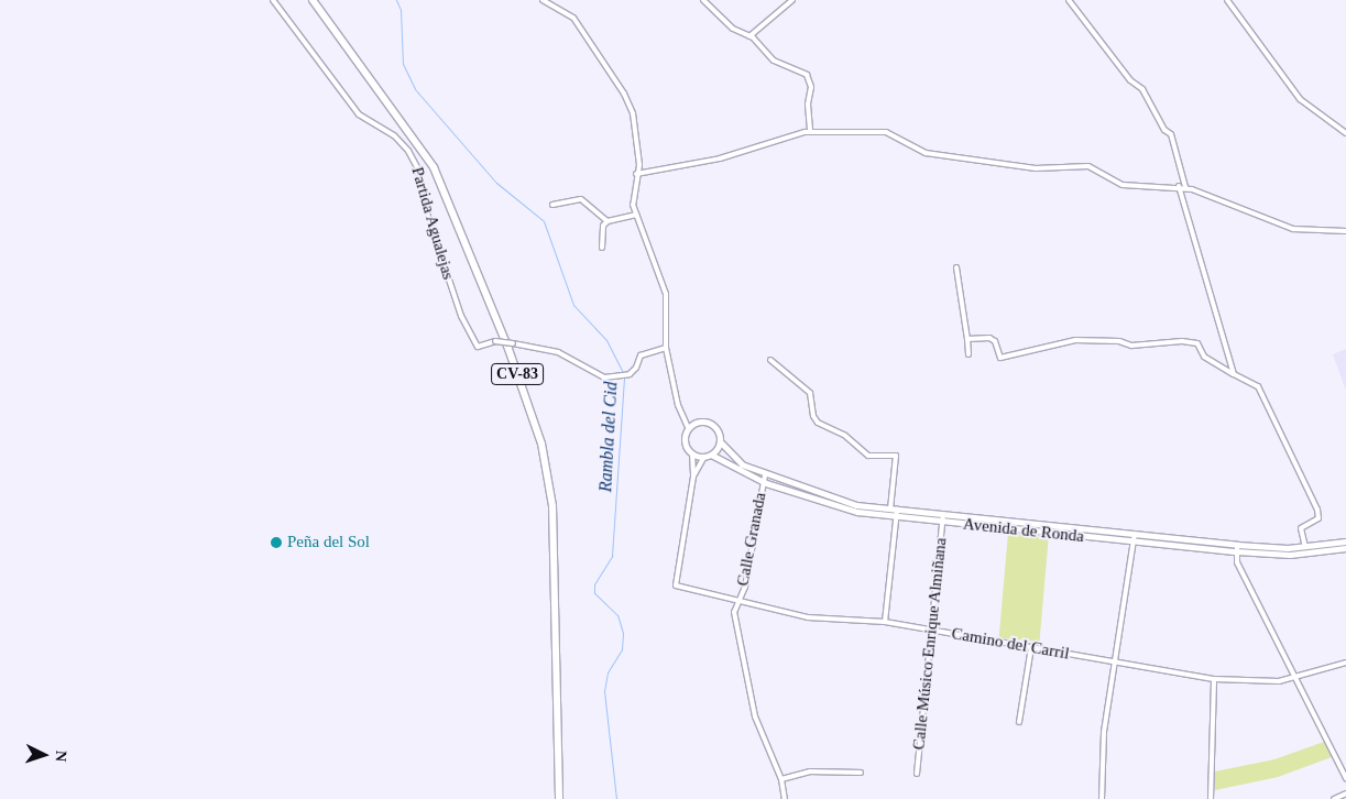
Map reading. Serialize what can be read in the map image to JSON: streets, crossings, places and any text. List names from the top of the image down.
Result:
{
  "streets": {
    "main road": ["CV-83"],
    "street": [
      "Partida Agualejas",
      "Avenida de Ronda",
      "Calle Granada",
      "Calle Músico Enrique Almiñana",
      "Camino del Carril"
    ]
  },
  "crossings": [
    ["Avenida de Ronda", "Calle Granada"],
    ["Avenida de Ronda", "Calle Músico Enrique Almiñana"],
    ["Calle Granada", "Camino del Carril"],
    ["Calle Músico Enrique Almiñana", "Camino del Carril"]
  ],
  "water": ["Rambla del Cid"],
  "places": ["Peña del Sol"],
  "north": "right"
}
